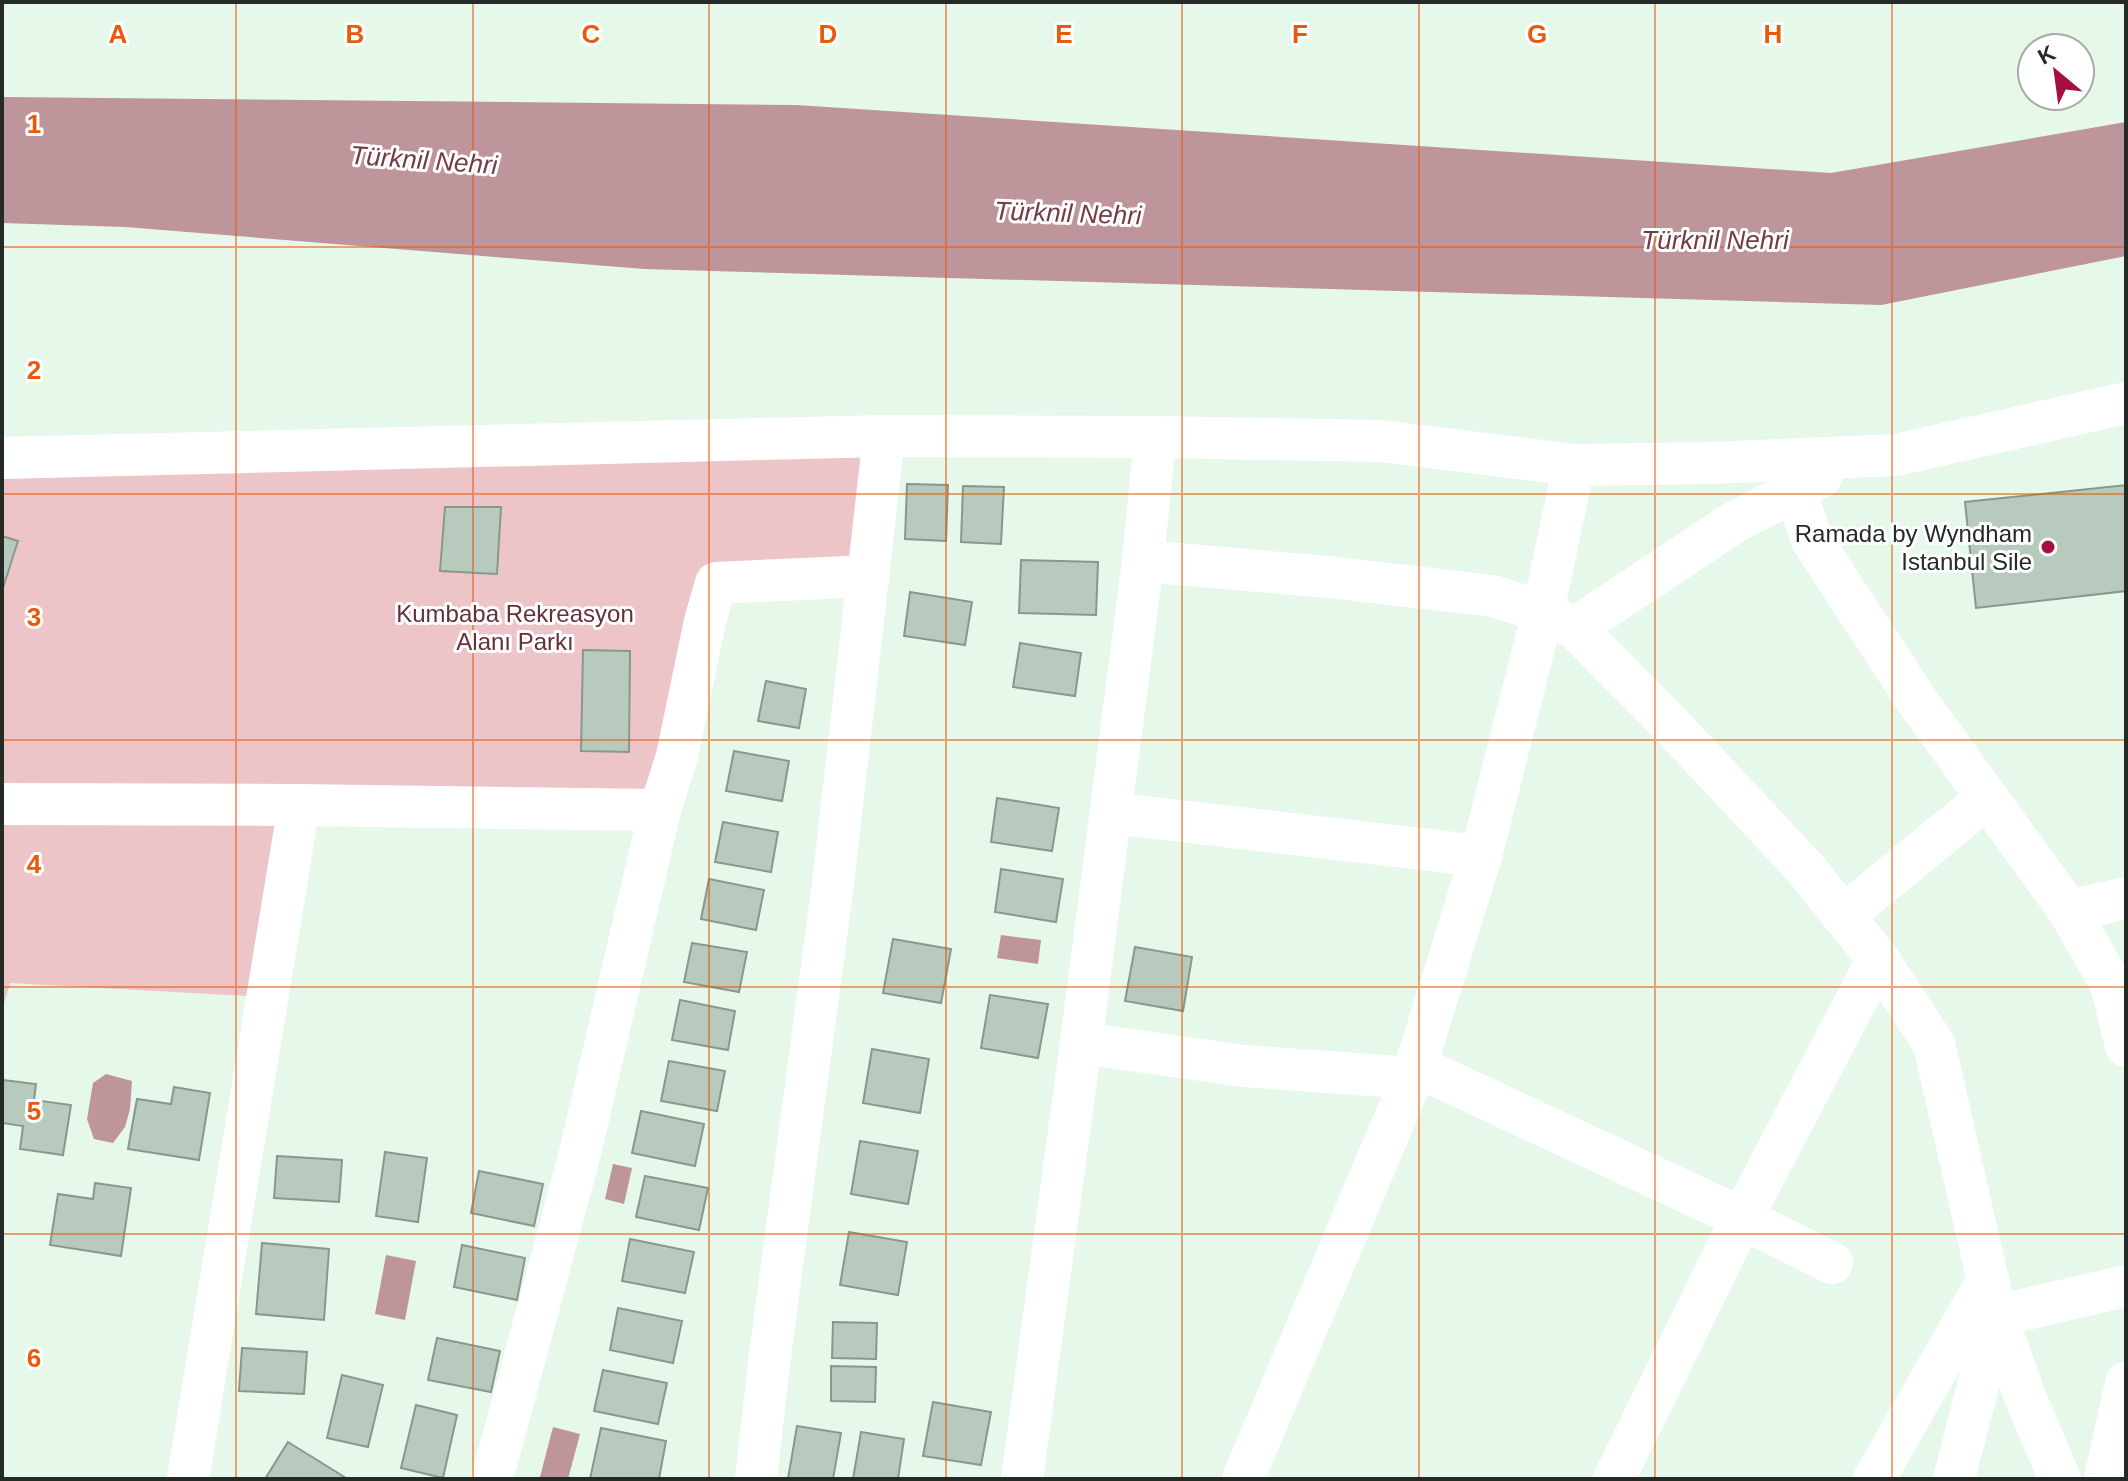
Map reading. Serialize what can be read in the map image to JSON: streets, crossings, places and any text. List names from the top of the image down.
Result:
{
  "water": ["Türknil Nehri"],
  "parks": ["Kumbaba Rekreasyon Alanı Parkı"],
  "places": ["Ramada by Wyndham Istanbul Sile"],
  "north": "top left",
  "grid": {
    "columns": [
      "A",
      "B",
      "C",
      "D",
      "E",
      "F",
      "G",
      "H"
    ],
    "rows": [
      "1",
      "2",
      "3",
      "4",
      "5",
      "6"
    ]
  }
}
